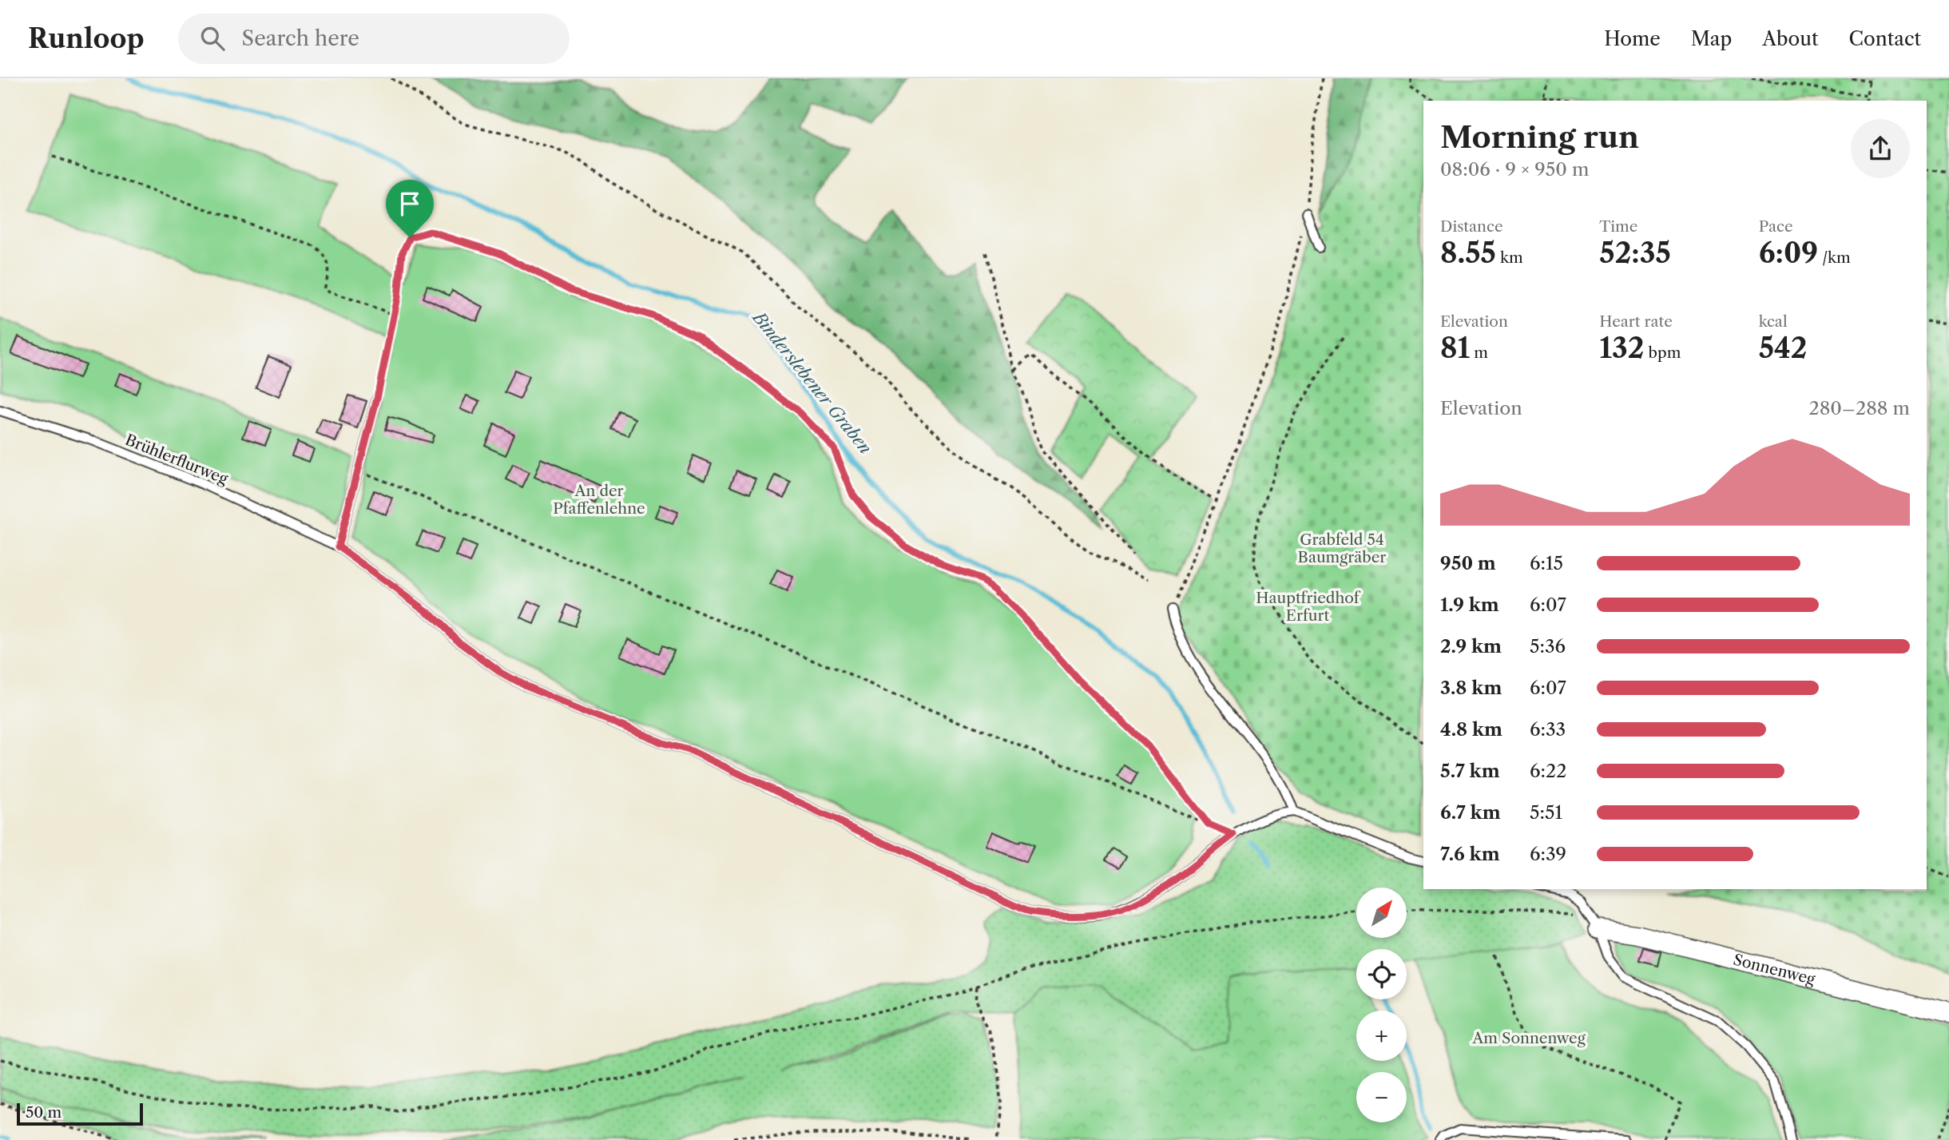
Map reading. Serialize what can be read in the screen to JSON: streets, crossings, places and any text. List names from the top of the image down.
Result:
{
  "streets": {
    "street": ["Sonnenweg"],
    "lane": ["Brühlerflurweg"]
  },
  "water": ["Binderslebener Graben"],
  "parks": [
    "An der Pfaffenlehne",
    "Grabfeld 54 Baumgräber",
    "Hauptfriedhof Erfurt",
    "Am Sonnenweg"
  ],
  "scale_bar": "50 m",
  "north": "top right",
  "page": {
    "header": "Runloop",
    "search": "Search here",
    "nav": [
      "Home",
      "Map",
      "About",
      "Contact"
    ],
    "heading": ["Morning run", "08:06 · 9 × 950 m"],
    "stats": [
      ["Distance", "8.55 km"],
      ["Time", "52:35"],
      ["Pace", "6:09 /km"],
      ["Elevation", "81 m"],
      ["Heart rate", "132 bpm"],
      ["kcal", "542"]
    ],
    "chart": ["Elevation", "280–288 m"],
    "list": [
      {
        "name": "950 m",
        "note": "6:15"
      },
      {
        "name": "1.9 km",
        "note": "6:07"
      },
      {
        "name": "2.9 km",
        "note": "5:36"
      },
      {
        "name": "3.8 km",
        "note": "6:07"
      },
      {
        "name": "4.8 km",
        "note": "6:33"
      },
      {
        "name": "5.7 km",
        "note": "6:22"
      },
      {
        "name": "6.7 km",
        "note": "5:51"
      },
      {
        "name": "7.6 km",
        "note": "6:39"
      }
    ],
    "map_buttons": ["+", "−"],
    "scale": "50 m"
  }
}
